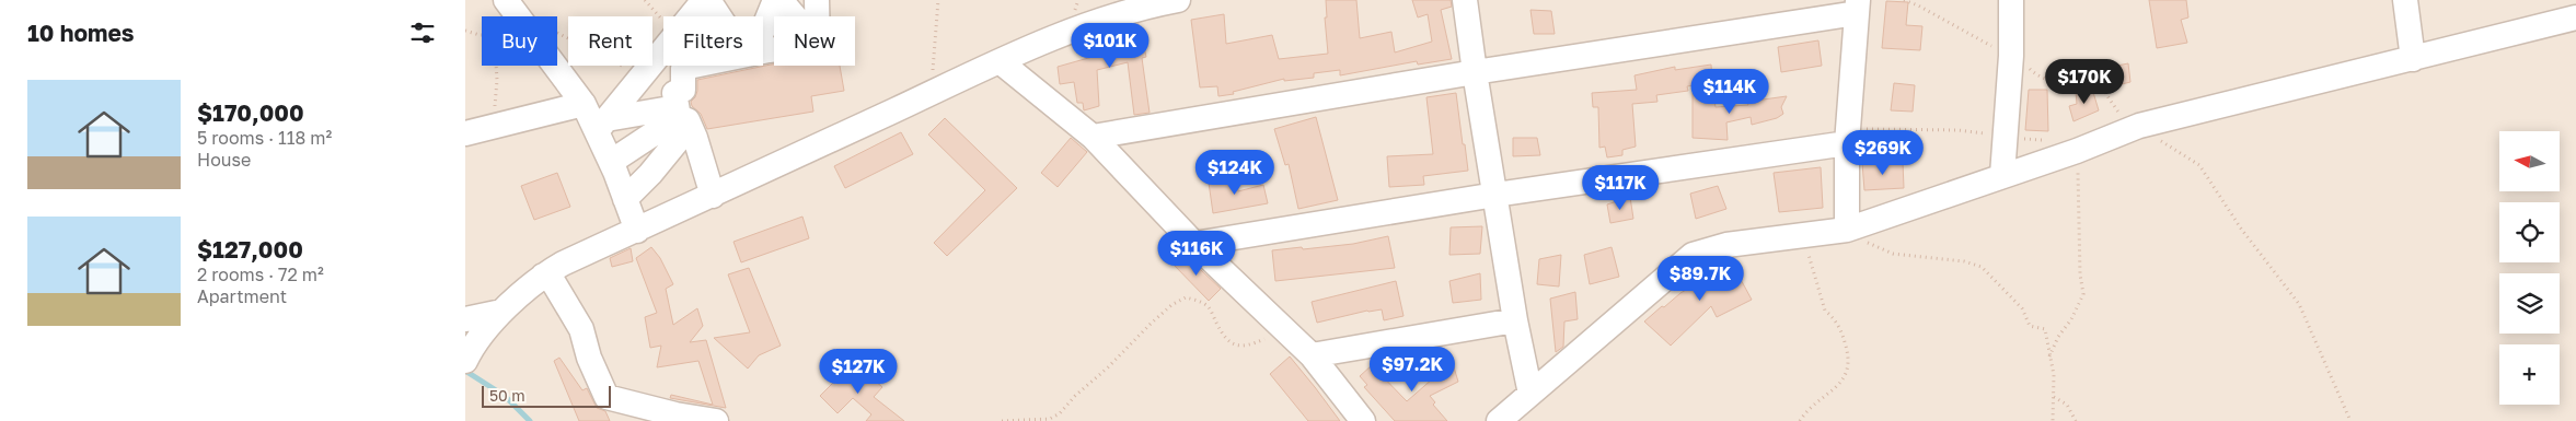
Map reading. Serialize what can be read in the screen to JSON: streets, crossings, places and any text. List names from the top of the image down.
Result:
{
  "scale_bar": "50 m",
  "north": "left",
  "page": {
    "heading": "10 homes",
    "chip": [
      "Buy",
      "Rent",
      "Filters",
      "New"
    ],
    "price": [
      "$101K",
      "$170K",
      "$114K",
      "$269K",
      "$124K",
      "$117K",
      "$116K",
      "$89.7K",
      "$97.2K",
      "$127K"
    ],
    "list": [
      {
        "name": "$170,000",
        "note": "5 rooms · 118 m² · House"
      },
      {
        "name": "$127,000",
        "note": "2 rooms · 72 m² · Apartment"
      }
    ],
    "map_buttons": "+",
    "scale": "50 m"
  }
}
